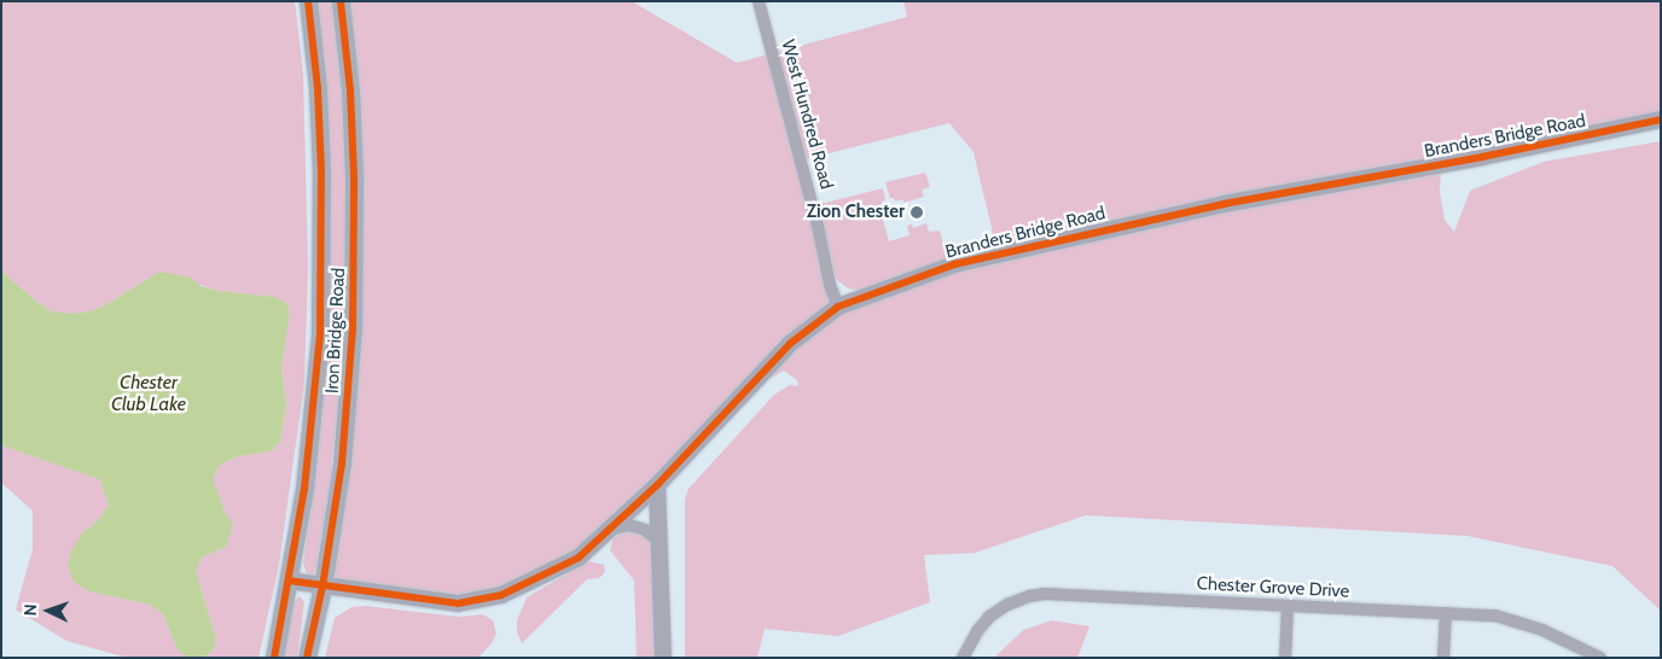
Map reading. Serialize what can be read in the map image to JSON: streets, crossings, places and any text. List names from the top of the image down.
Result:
{
  "streets": {
    "main road": ["Iron Bridge Road"],
    "street": ["West Hundred Road", "Branders Bridge Road", "Chester Grove Drive"]
  },
  "crossings": [
    ["West Hundred Road", "Branders Bridge Road"],
    ["Branders Bridge Road", "Iron Bridge Road"]
  ],
  "water": ["Chester Club Lake"],
  "places": ["Zion Chester"],
  "north": "left"
}
